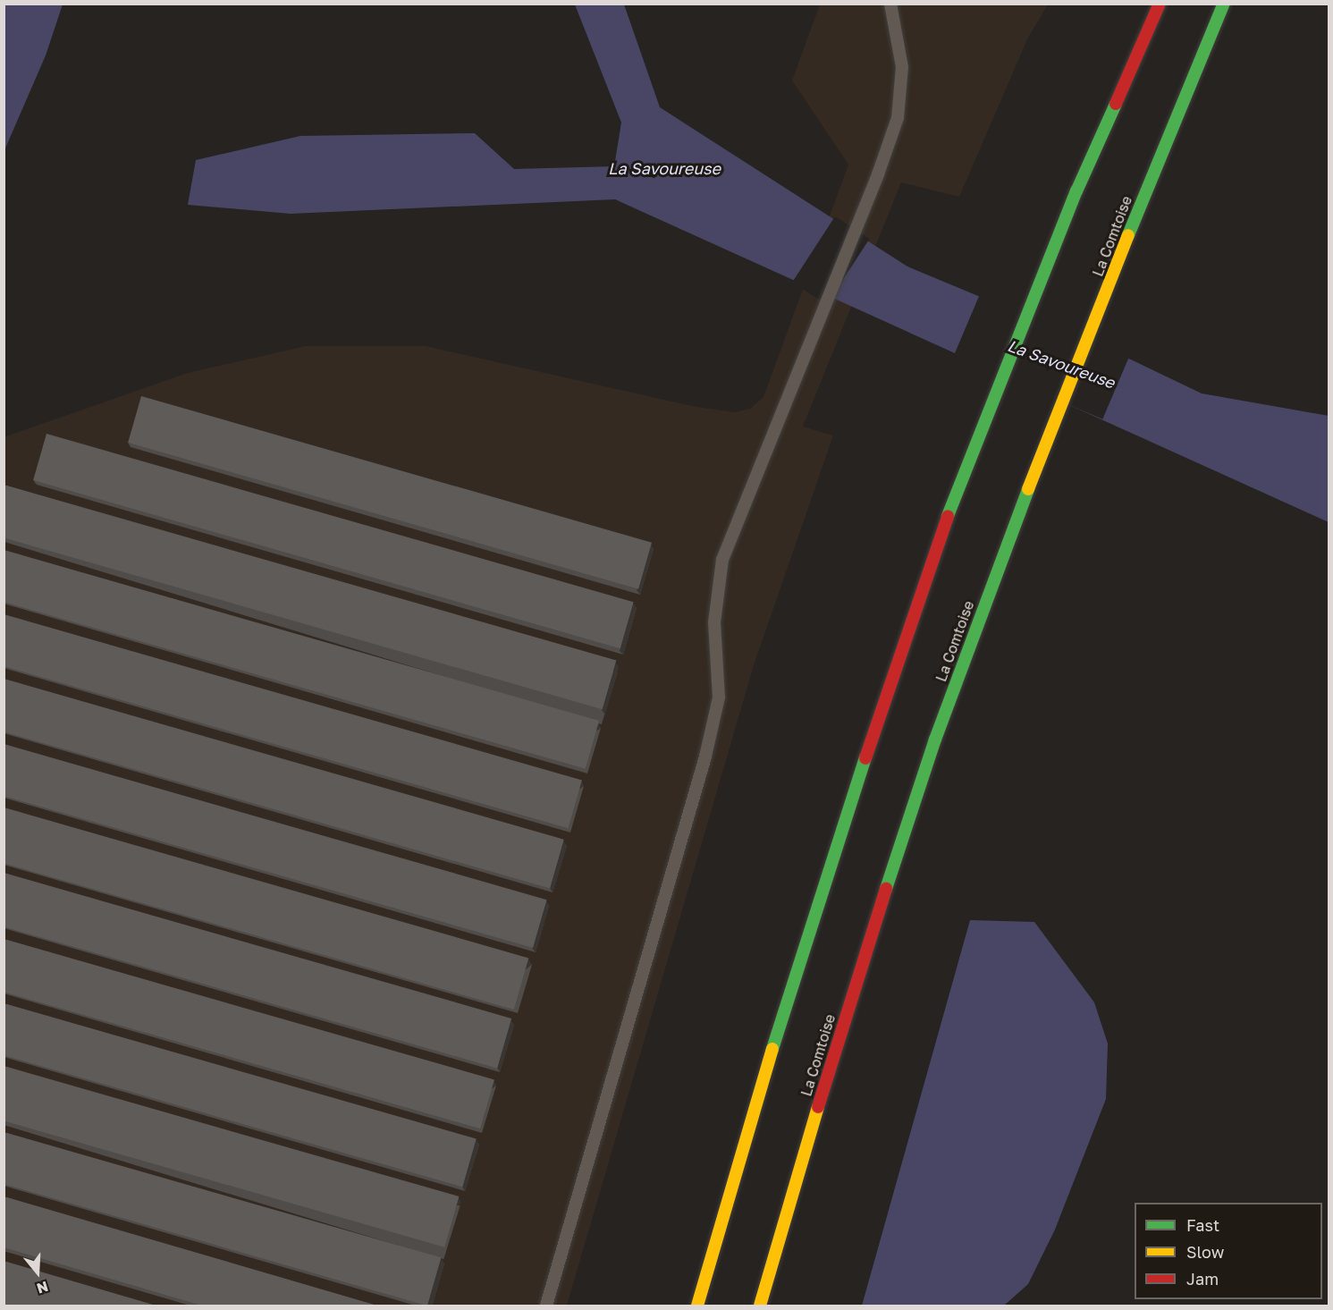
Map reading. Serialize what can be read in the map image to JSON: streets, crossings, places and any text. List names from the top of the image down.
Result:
{
  "streets": {
    "highway": ["La Comtoise"]
  },
  "water": ["La Savoureuse"],
  "legend": ["Fast", "Slow", "Jam"],
  "north": "bottom"
}
